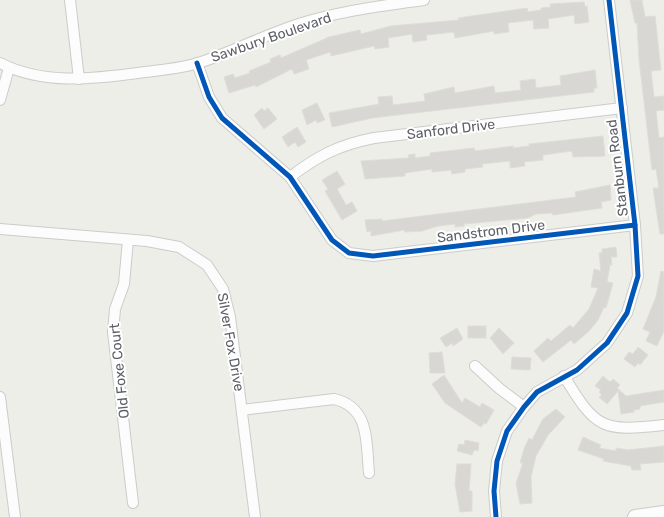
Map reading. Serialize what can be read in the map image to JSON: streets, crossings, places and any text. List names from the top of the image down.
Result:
{
  "streets": {
    "street": [
      "Sawbury Boulevard",
      "Sanford Drive",
      "Stanburn Road",
      "Sandstrom Drive",
      "Silver Fox Drive",
      "Old Foxe Court"
    ]
  },
  "crossings": [
    ["Sanford Drive", "Stanburn Road"],
    ["Sanford Drive", "Sandstrom Drive"],
    ["Stanburn Road", "Sandstrom Drive"],
    ["Silver Fox Drive", "Old Foxe Court"]
  ]
}
